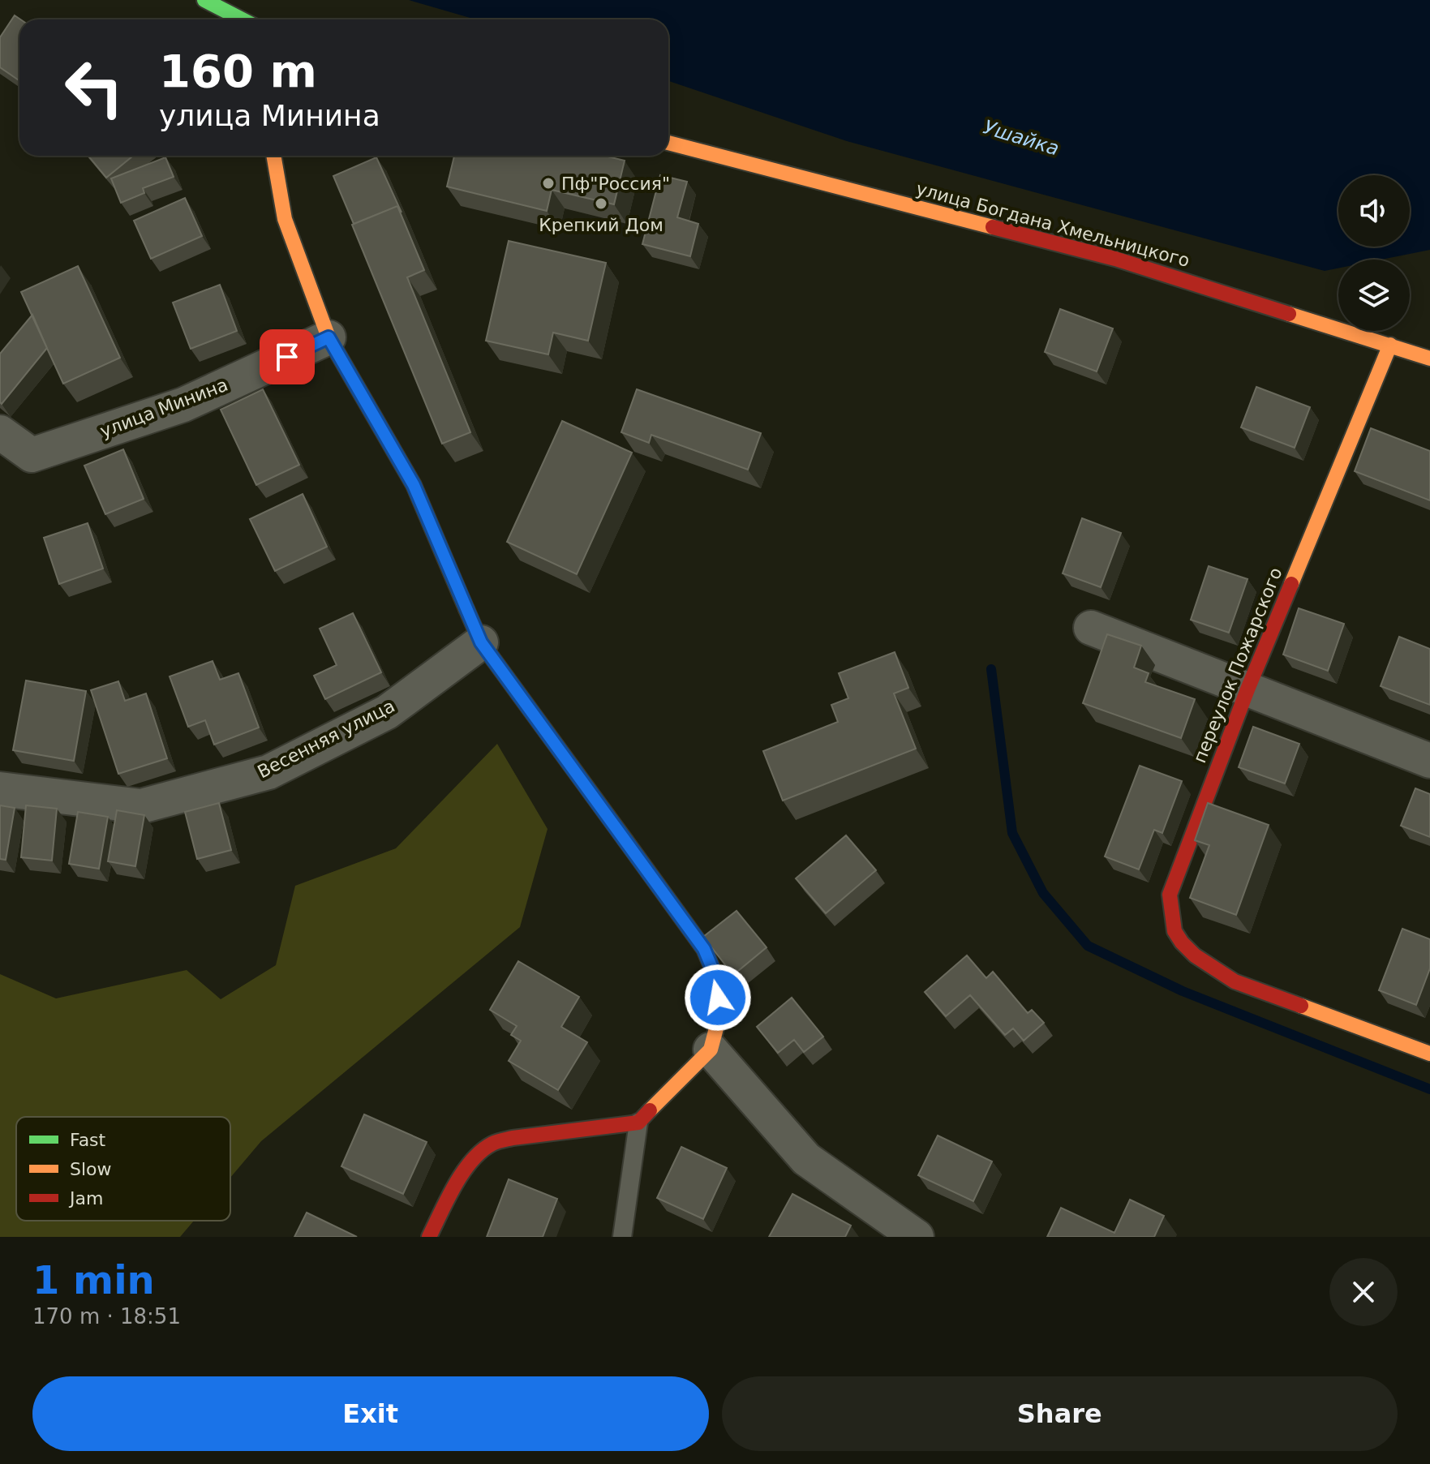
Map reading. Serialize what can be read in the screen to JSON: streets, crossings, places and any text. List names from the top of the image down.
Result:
{
  "streets": {
    "street": [
      "улица Богдана Хмельницкого",
      "улица Минина",
      "переулок Пожарского",
      "Весенняя улица"
    ]
  },
  "crossings": [
    ["улица Богдана Хмельницкого", "переулок Пожарского"]
  ],
  "water": ["Ушайка"],
  "places": ["Пф\"Россия\"", "Крепкий Дом"],
  "legend": ["Fast", "Slow", "Jam"],
  "page": {
    "turn": ["160 m", "улица Минина"],
    "heading": ["1 min", "170 m · 18:51"],
    "buttons": ["Exit", "Share"]
  }
}
